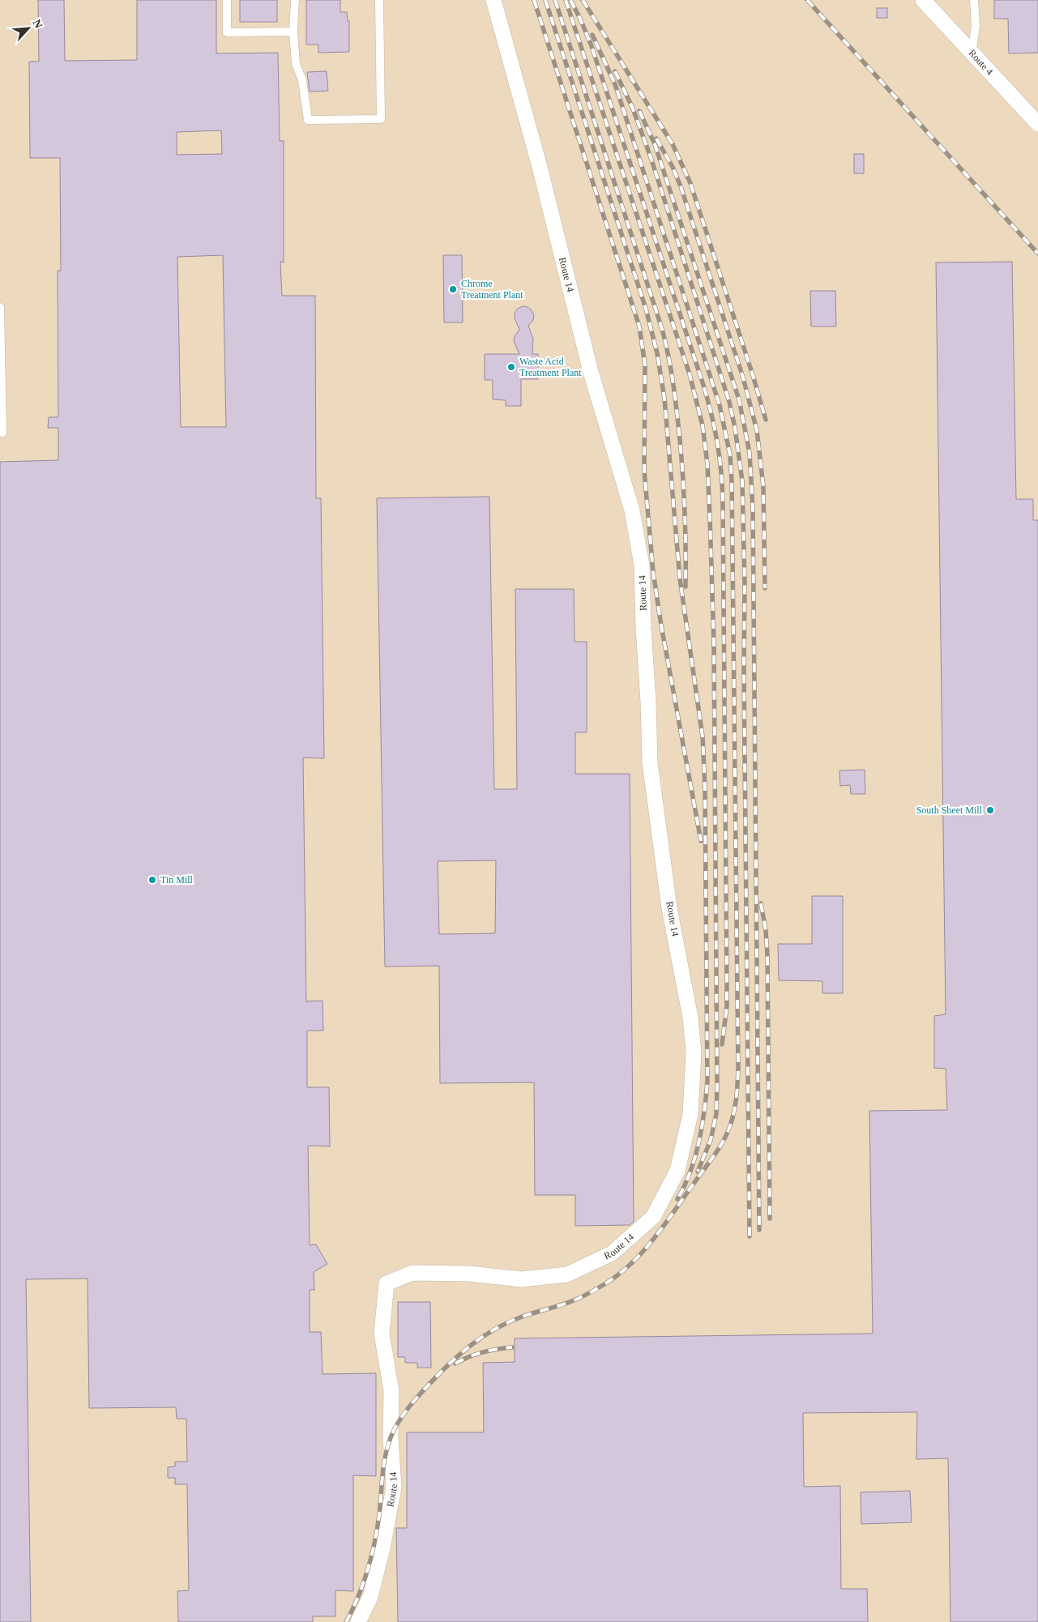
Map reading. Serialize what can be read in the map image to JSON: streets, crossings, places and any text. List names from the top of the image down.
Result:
{
  "streets": {
    "street": ["Route 4", "Route 14"]
  },
  "places": [
    "Chrome Treatment Plant",
    "Waste Acid Treatment Plant",
    "South Sheet Mill",
    "Tin Mill"
  ],
  "north": "top right"
}
